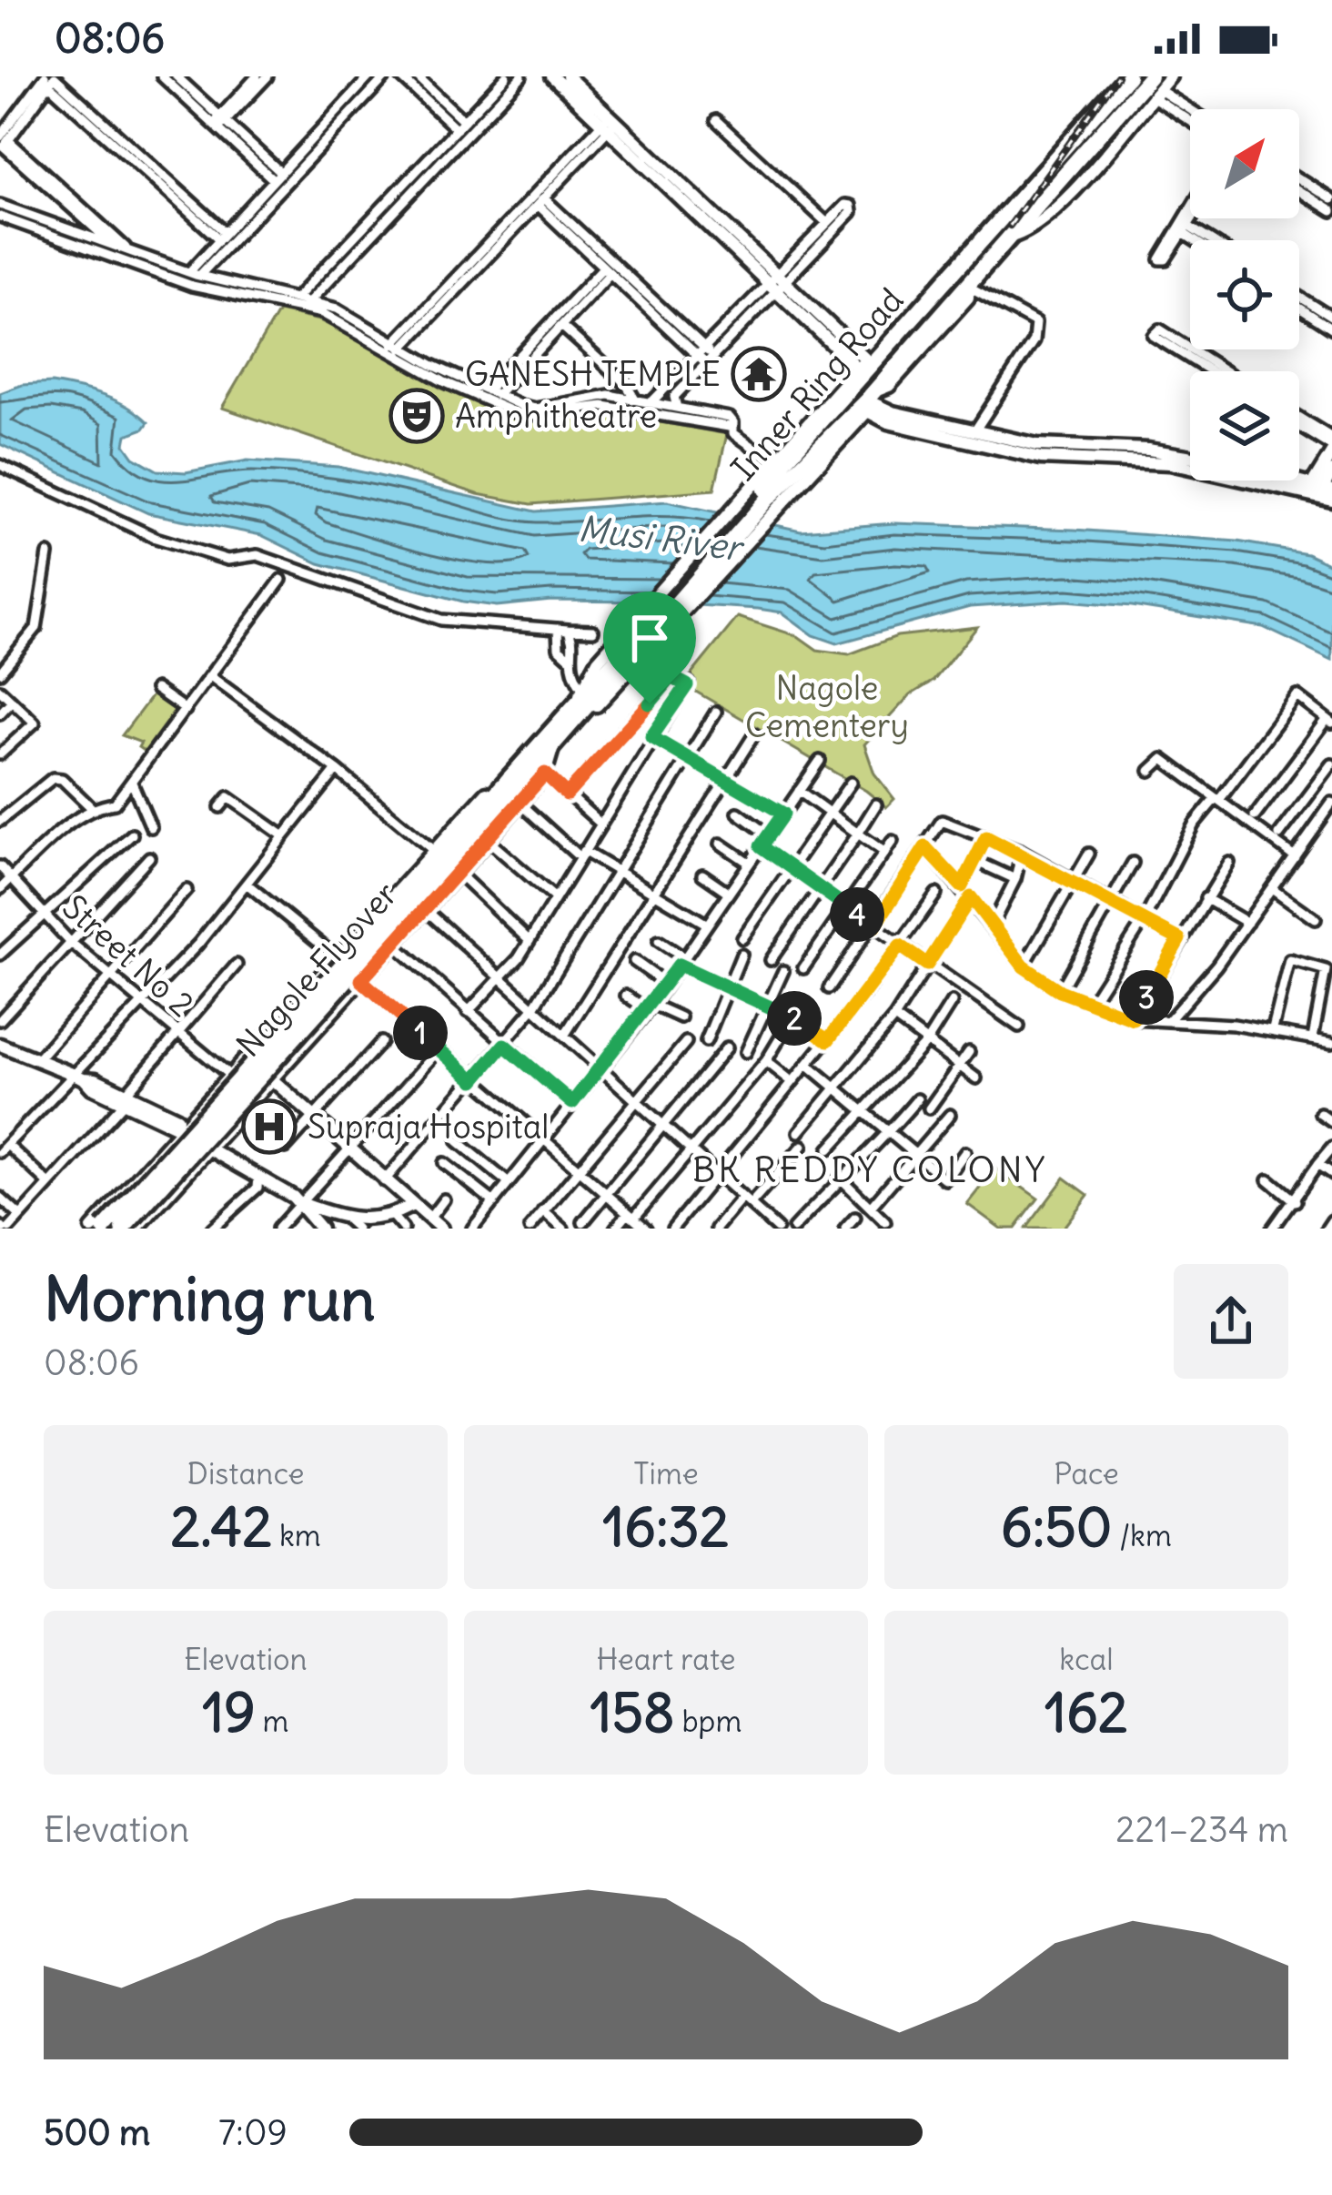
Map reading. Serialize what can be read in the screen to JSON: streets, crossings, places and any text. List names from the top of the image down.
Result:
{
  "streets": {
    "highway": ["Inner Ring Road", "Nagole Flyover"],
    "street": ["Street No 2"]
  },
  "crossings": [
    ["Inner Ring Road", "Nagole Flyover"]
  ],
  "districts": ["BK REDDY COLONY"],
  "water": ["Musi River"],
  "parks": ["Nagole Cementery"],
  "places": {
    "temple": ["GANESH TEMPLE"],
    "theatre": ["Amphitheatre"],
    "hospital": ["Supraja Hospital"]
  },
  "north": "top right",
  "page": {
    "status": "08:06",
    "pins": [
      "4",
      "3",
      "2",
      "1"
    ],
    "heading": ["Morning run", "08:06"],
    "stats": [
      ["Distance", "2.42 km"],
      ["Time", "16:32"],
      ["Pace", "6:50 /km"],
      ["Elevation", "19 m"],
      ["Heart rate", "158 bpm"],
      ["kcal", "162"]
    ],
    "chart": ["Elevation", "221–234 m"],
    "list": [
      {
        "name": "500 m",
        "note": "7:09"
      }
    ]
  }
}
